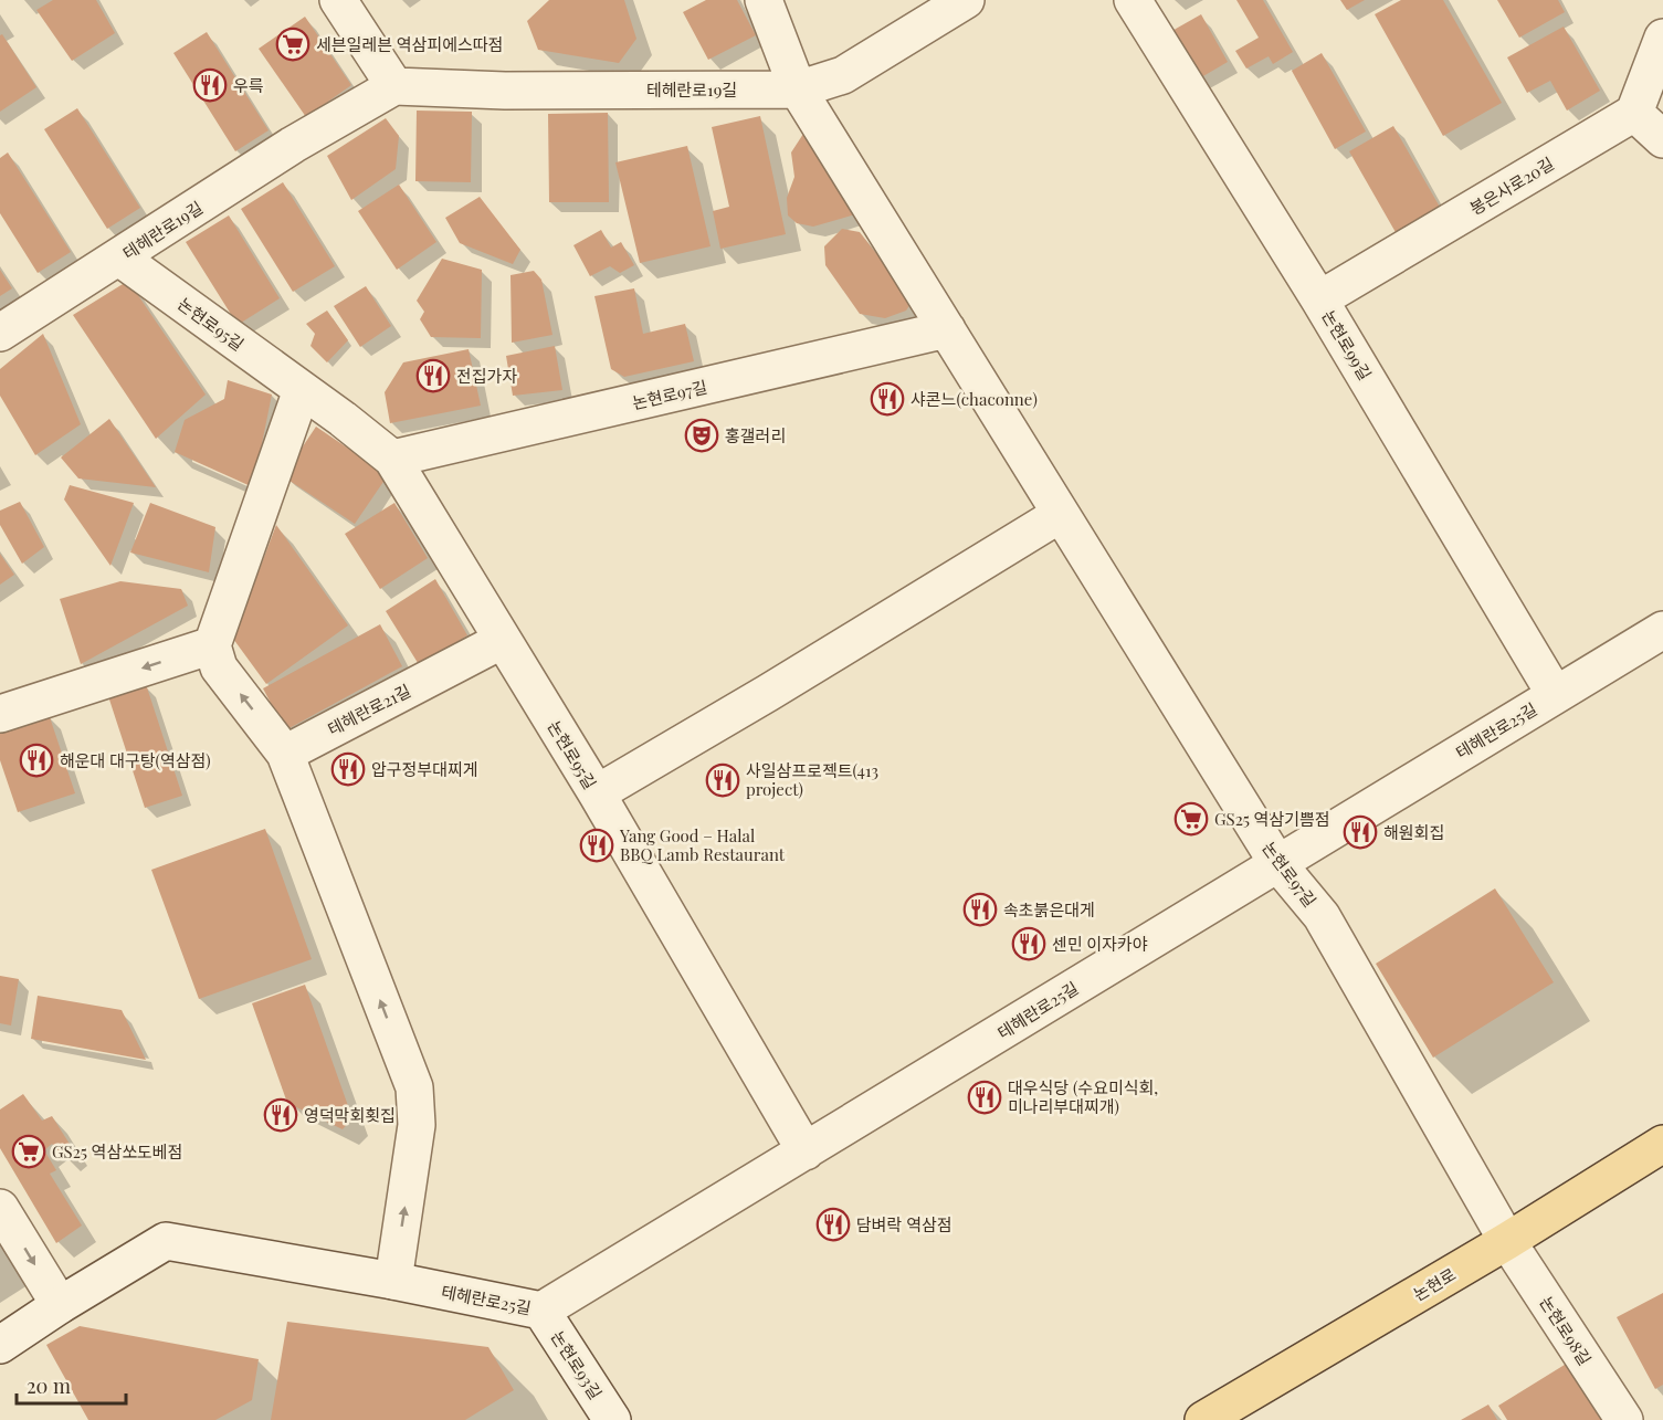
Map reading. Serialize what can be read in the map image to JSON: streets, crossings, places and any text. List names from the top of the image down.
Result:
{
  "streets": {
    "main road": ["논현로"],
    "street": [
      "테헤란로19길",
      "봉은사로20길",
      "논현로95길",
      "논현로99길",
      "논현로97길",
      "테헤란로21길",
      "테헤란로25길",
      "논현로98길",
      "논현로93길"
    ]
  },
  "crossings": [
    ["테헤란로19길", "논현로95길"],
    ["테헤란로19길", "논현로97길"],
    ["봉은사로20길", "논현로99길"],
    ["논현로95길", "논현로97길"],
    ["논현로95길", "테헤란로21길"],
    ["논현로95길", "테헤란로25길"],
    ["논현로99길", "테헤란로25길"],
    ["논현로97길", "테헤란로25길"],
    ["논현로97길", "논현로"],
    ["논현로97길", "논현로98길"],
    ["테헤란로25길", "논현로93길"],
    ["논현로", "논현로98길"]
  ],
  "places": {
    "supermarket": ["세븐일레븐 역삼피에스따점", "GS25 역삼기쁨점", "GS25 역삼쏘도베점"],
    "restaurant": [
      "우륵",
      "전집가자",
      "샤콘느(chaconne)",
      "해운대 대구탕(역삼점)",
      "압구정부대찌게",
      "사일삼프로젝트(413 project)",
      "해원회집",
      "Yang Good – Halal BBQ Lamb Restaurant",
      "속초붉은대게",
      "센민 이자카야",
      "대우식당 (수요미식회, 미나리부대찌개)",
      "영덕막회횟집",
      "담벼락 역삼점"
    ],
    "theatre": ["홍갤러리"]
  },
  "scale_bar": "20 m"
}
